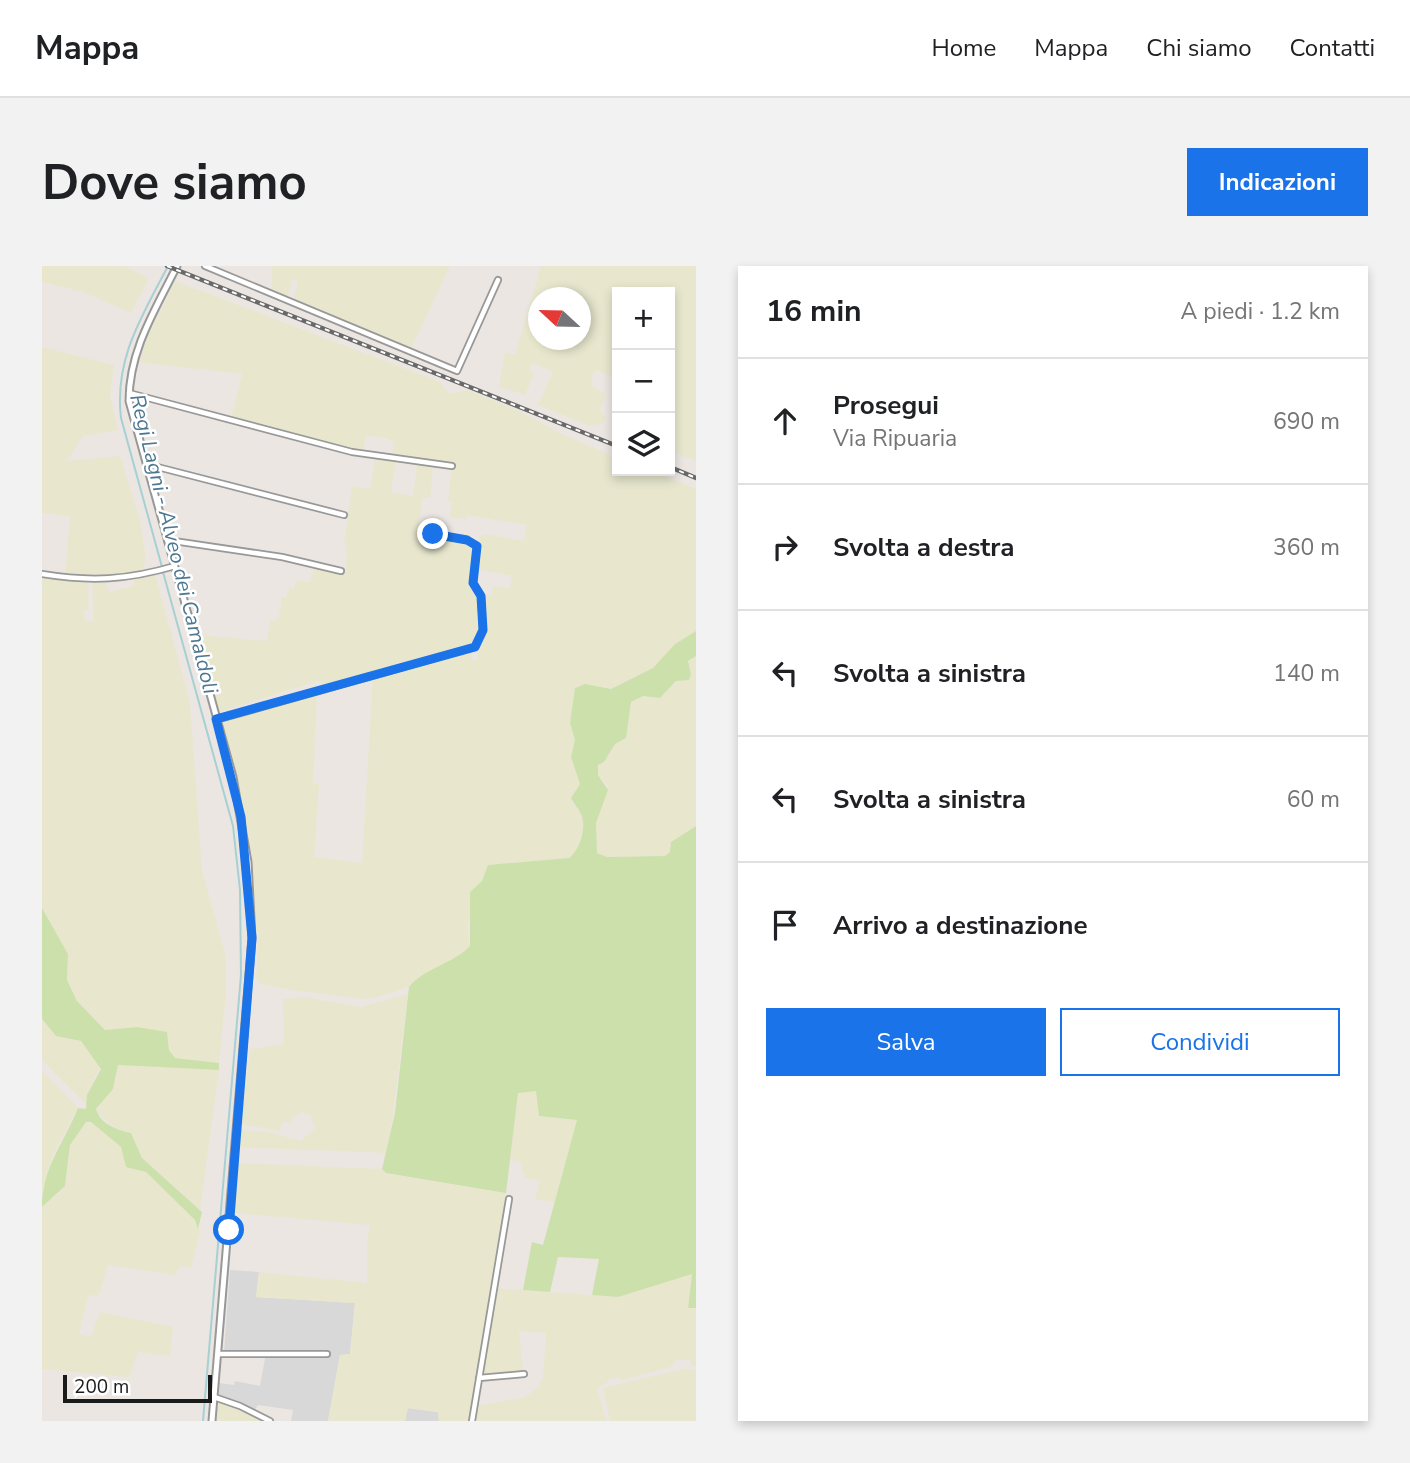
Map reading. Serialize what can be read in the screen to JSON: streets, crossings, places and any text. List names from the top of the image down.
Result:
{
  "water": ["Regi Lagni - Alveo dei Camaldoli"],
  "scale_bar": "200 m",
  "north": "left",
  "page": {
    "header": "Mappa",
    "nav": [
      "Home",
      "Mappa",
      "Chi siamo",
      "Contatti"
    ],
    "buttons": [
      "Indicazioni",
      ["Salva", "Condividi"]
    ],
    "title": "Dove siamo",
    "heading": ["16 min", "A piedi · 1.2 km"],
    "map_buttons": ["+", "−"],
    "list": [
      ["Prosegui", "Via Ripuaria", "690 m"],
      ["Svolta a destra", "360 m"],
      ["Svolta a sinistra", "140 m"],
      ["Svolta a sinistra", "60 m"],
      "Arrivo a destinazione"
    ],
    "scale": "200 m"
  }
}
